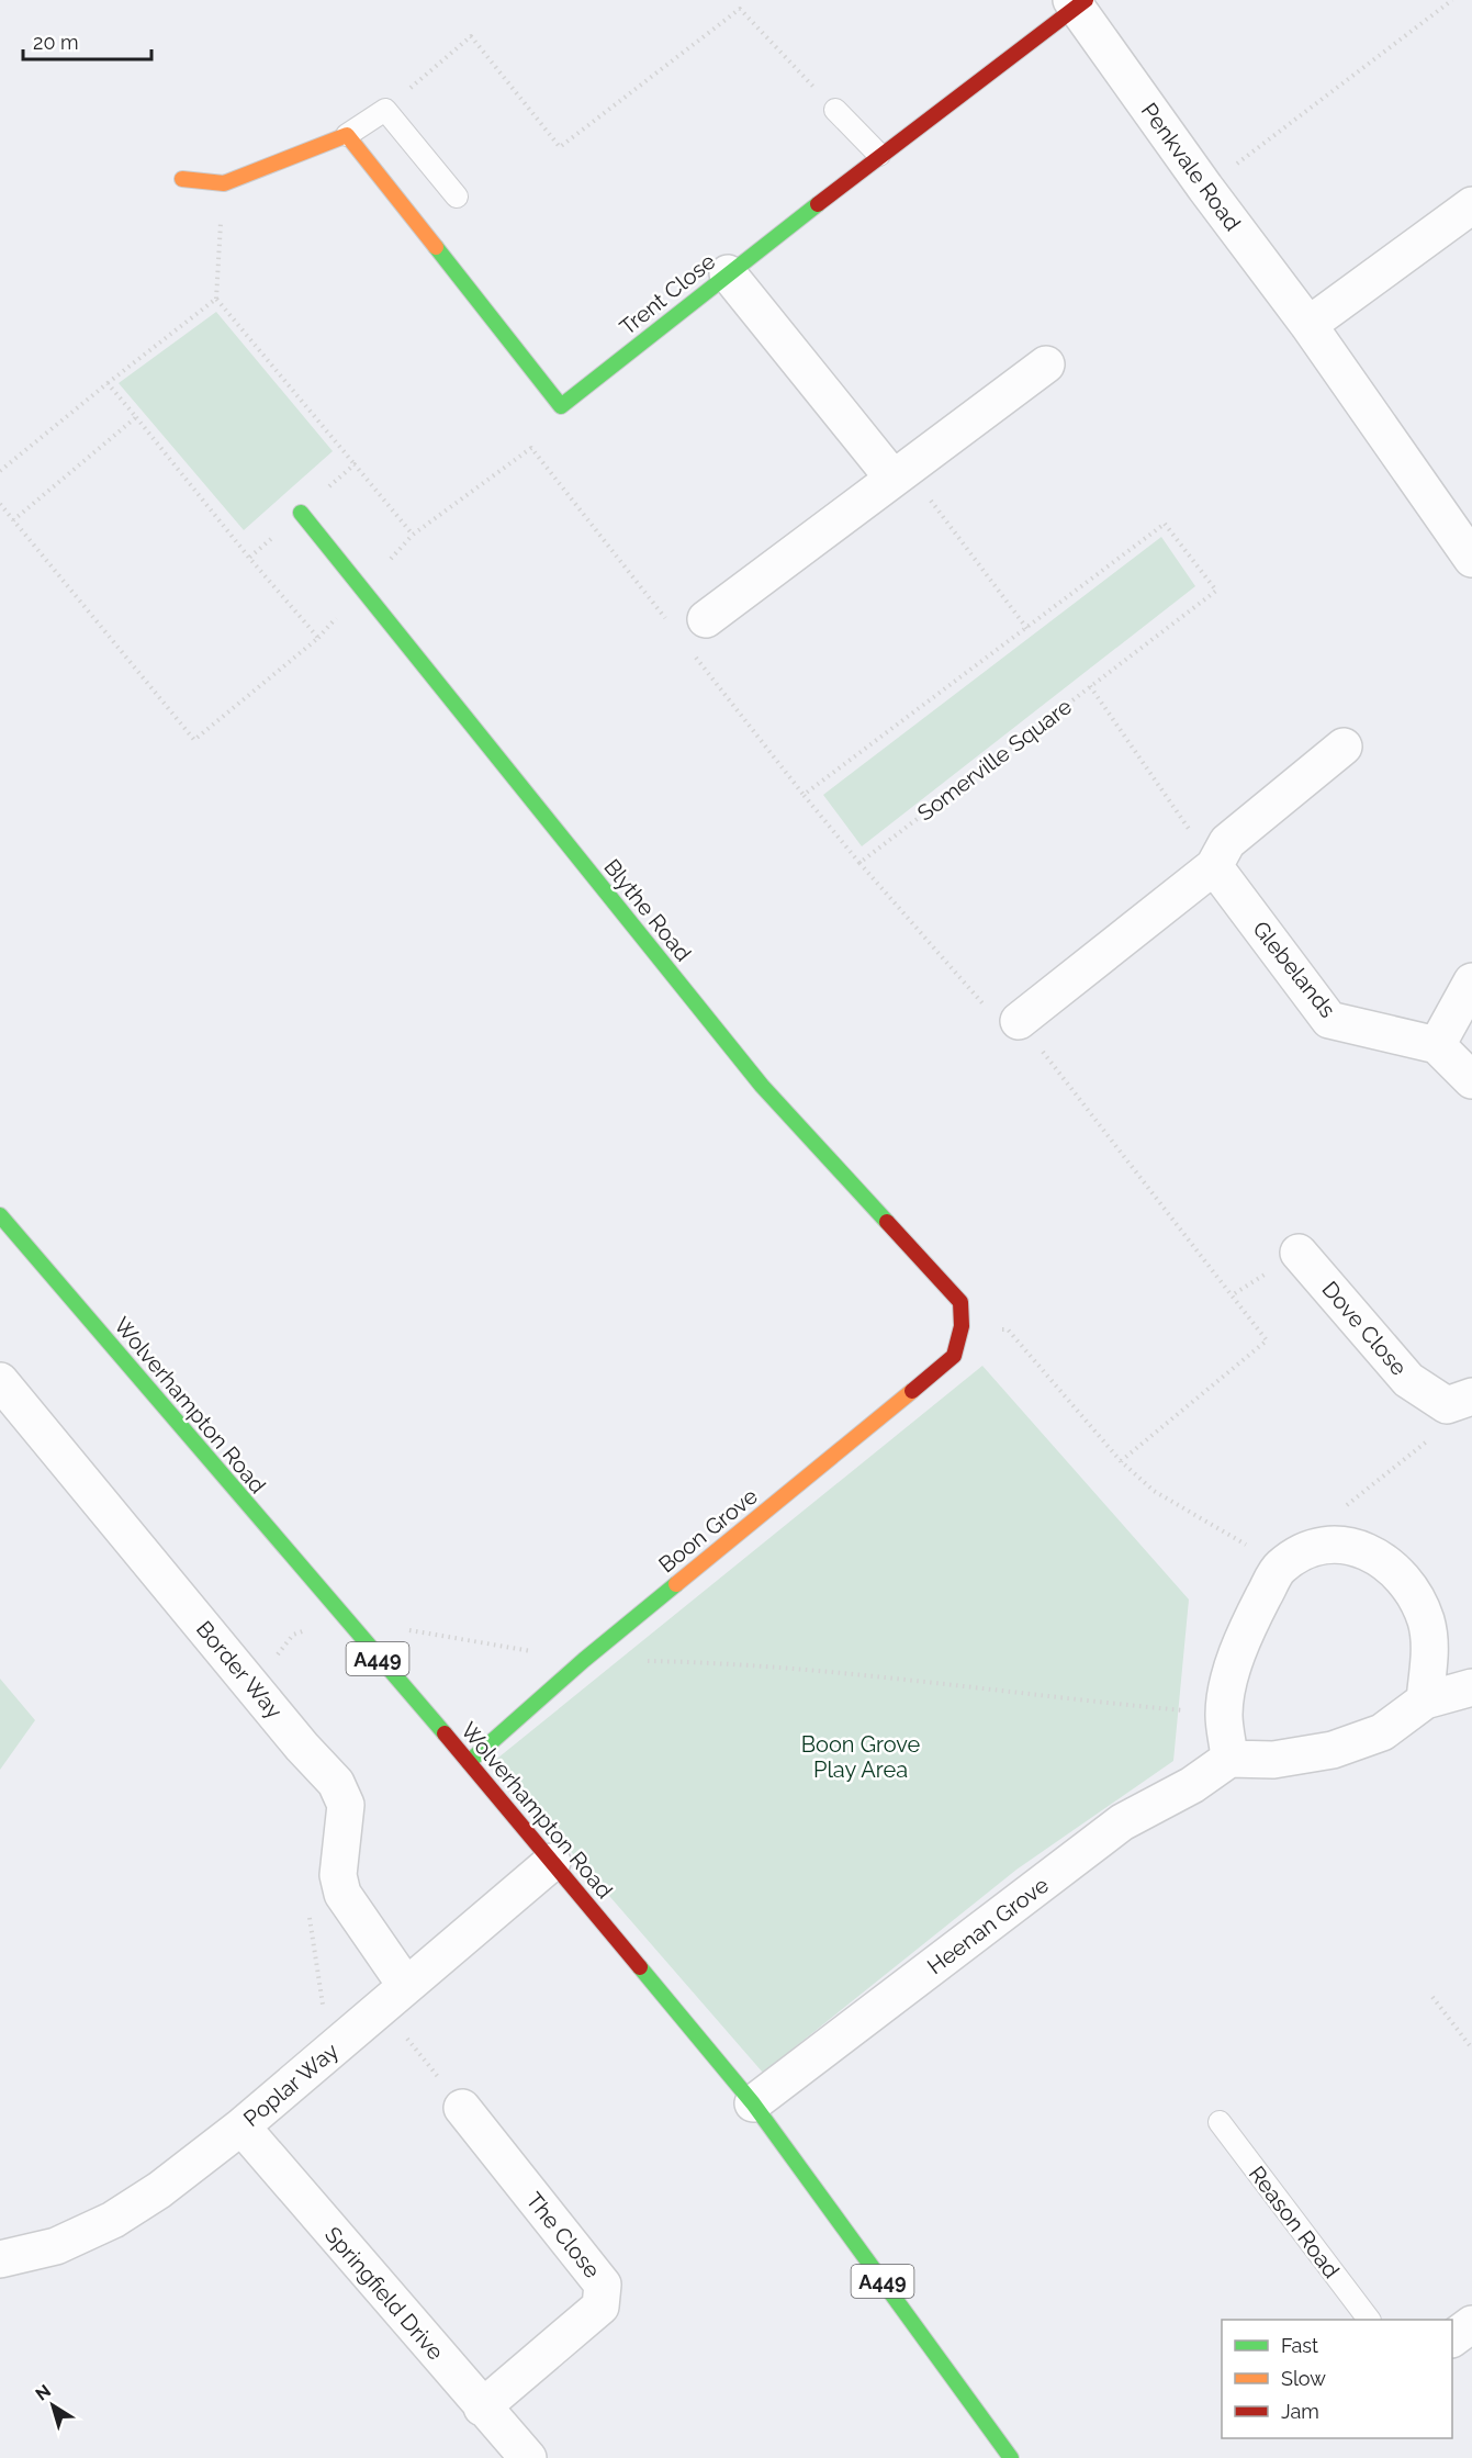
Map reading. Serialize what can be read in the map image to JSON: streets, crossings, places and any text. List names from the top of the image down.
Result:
{
  "streets": {
    "main road": [
      "Trent Close",
      "Blythe Road",
      "Wolverhampton Road",
      "Boon Grove",
      "A449"
    ],
    "street": [
      "Penkvale Road",
      "Glebelands",
      "Dove Close",
      "Border Way",
      "Heenan Grove",
      "Poplar Way",
      "The Close",
      "Springfield Drive"
    ],
    "lane": ["Reason Road"],
    "path": ["Somerville Square"]
  },
  "crossings": [
    ["Penkvale Road", "Trent Close"],
    ["Blythe Road", "Boon Grove"],
    ["Wolverhampton Road", "Boon Grove"],
    ["Wolverhampton Road", "Heenan Grove"],
    ["Wolverhampton Road", "Poplar Way"],
    ["Border Way", "Poplar Way"],
    ["Poplar Way", "Springfield Drive"],
    ["The Close", "Springfield Drive"]
  ],
  "parks": ["Boon Grove Play Area"],
  "legend": ["Fast", "Slow", "Jam"],
  "scale_bar": "20 m",
  "north": "top left"
}
